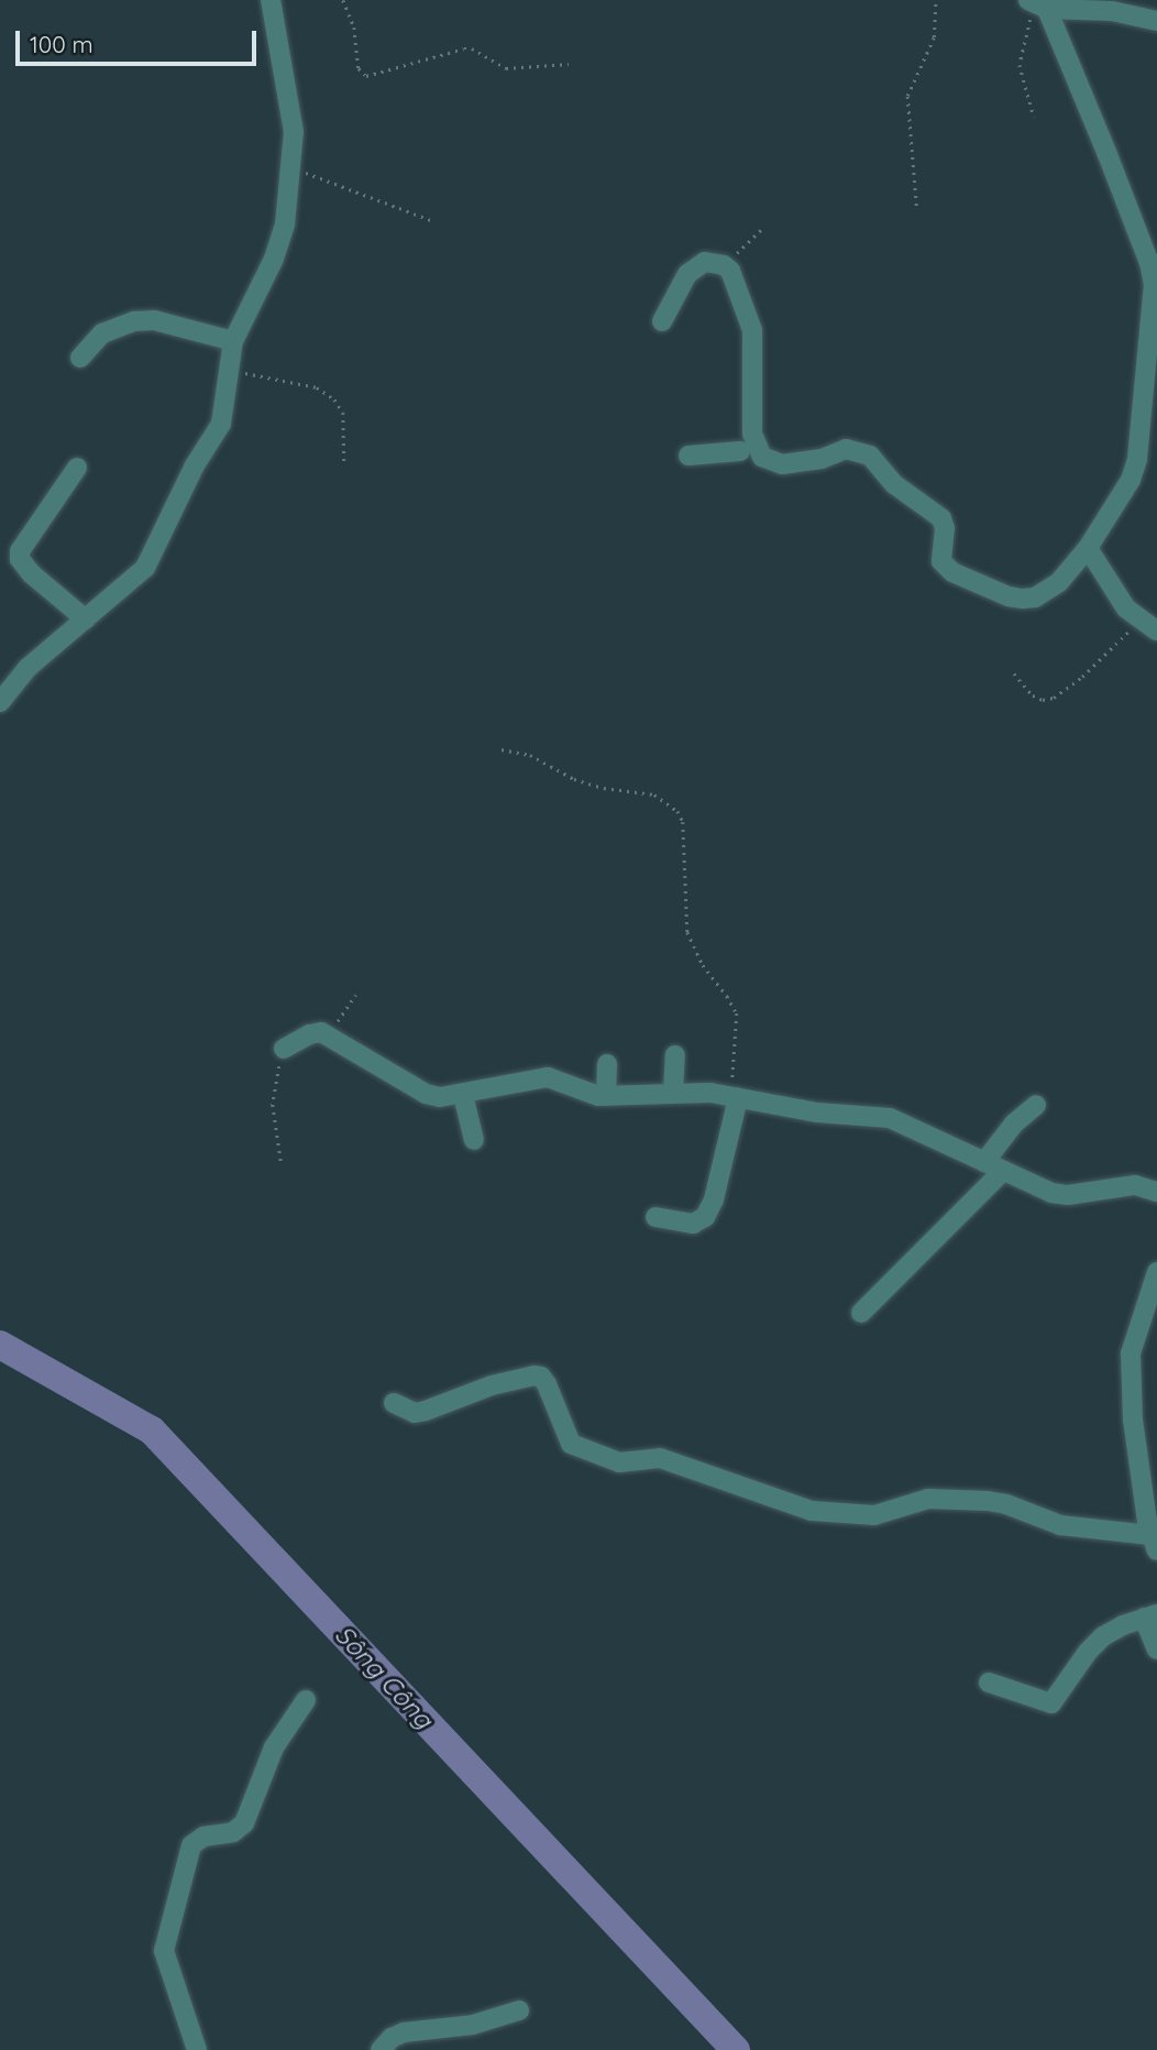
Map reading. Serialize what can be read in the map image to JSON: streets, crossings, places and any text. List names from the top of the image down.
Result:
{
  "water": ["Sông Công"],
  "scale_bar": "100 m"
}
